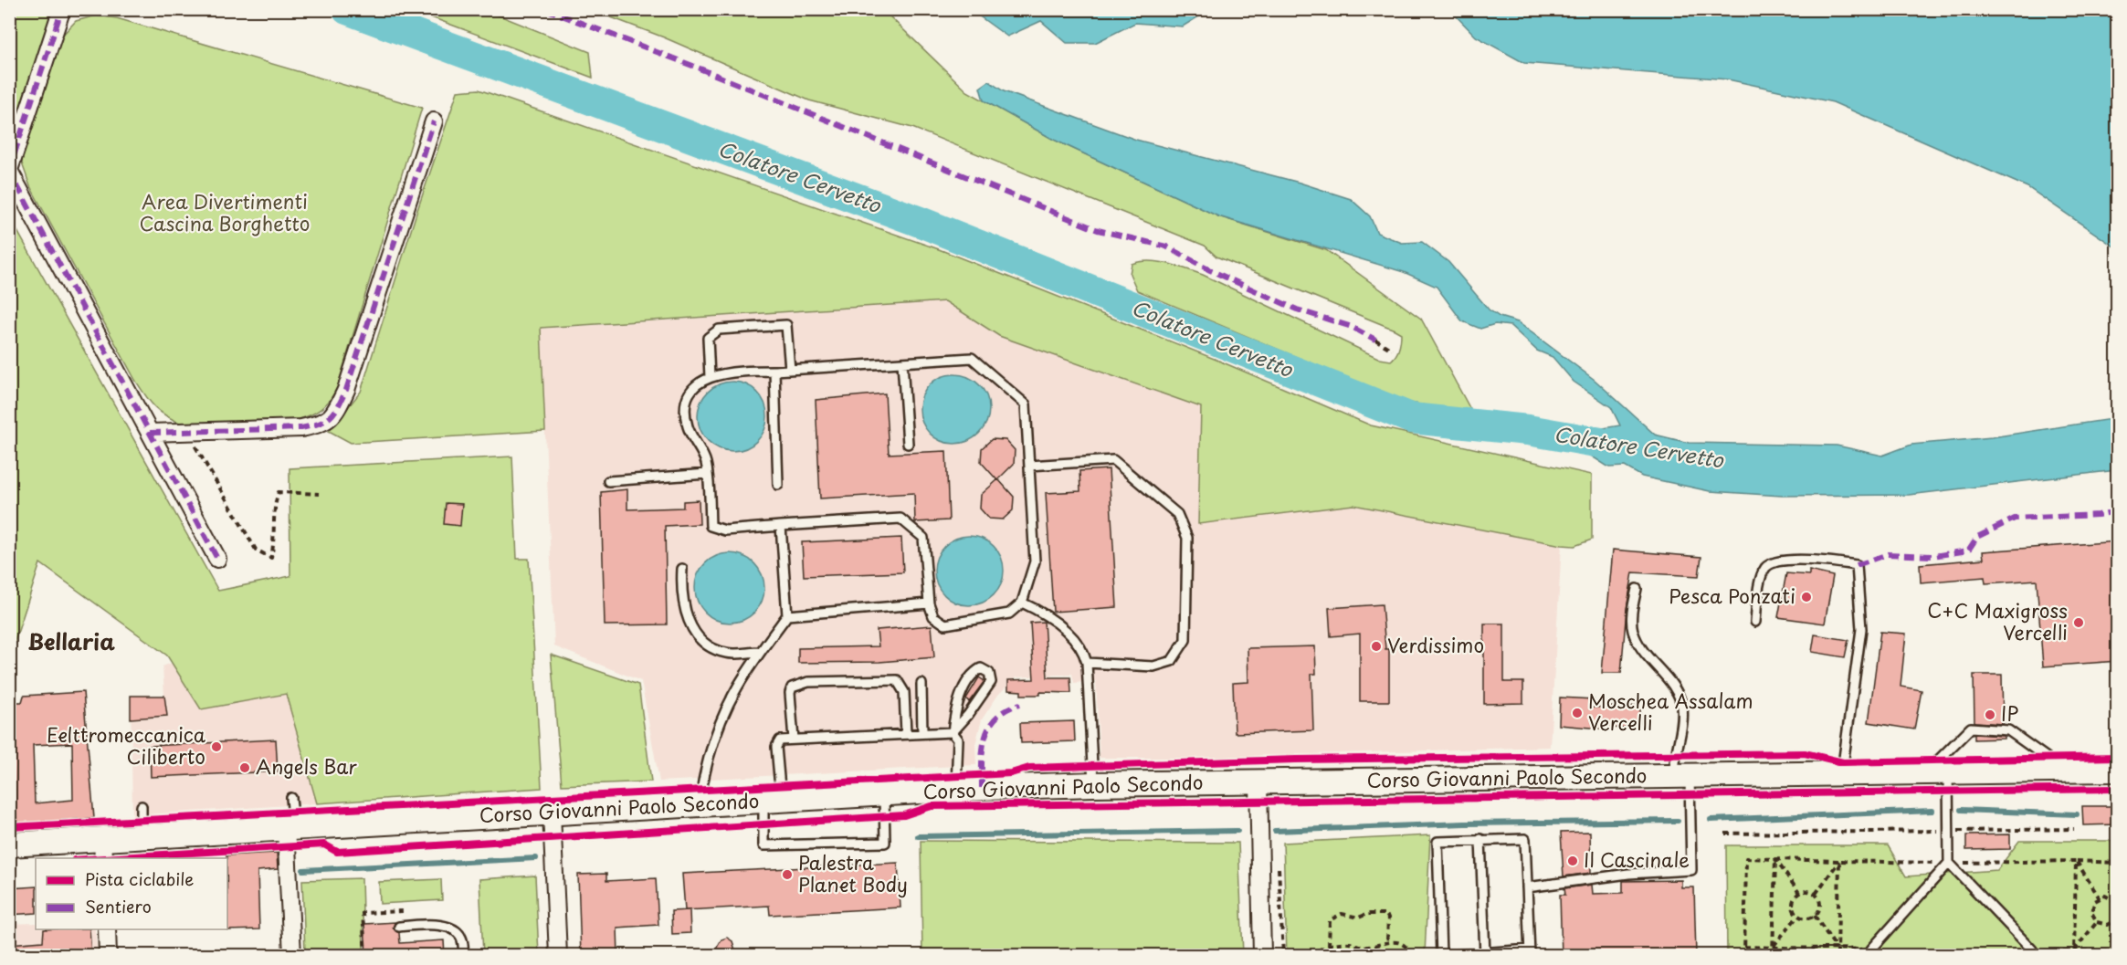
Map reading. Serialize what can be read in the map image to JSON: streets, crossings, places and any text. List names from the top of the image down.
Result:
{
  "streets": {
    "main road": ["Corso Giovanni Paolo Secondo"]
  },
  "districts": ["Bellaria"],
  "water": ["Colatore Cervetto"],
  "parks": ["Area Divertimenti Cascina Borghetto"],
  "places": [
    "Pesca Ponzati",
    "C+C Maxigross Vercelli",
    "Verdissimo",
    "Moschea Assalam Vercelli",
    "IP",
    "Eelttromeccanica Ciliberto",
    "Angels Bar",
    "Il Cascinale",
    "Palestra Planet Body"
  ],
  "legend": ["Pista ciclabile", "Sentiero"]
}
